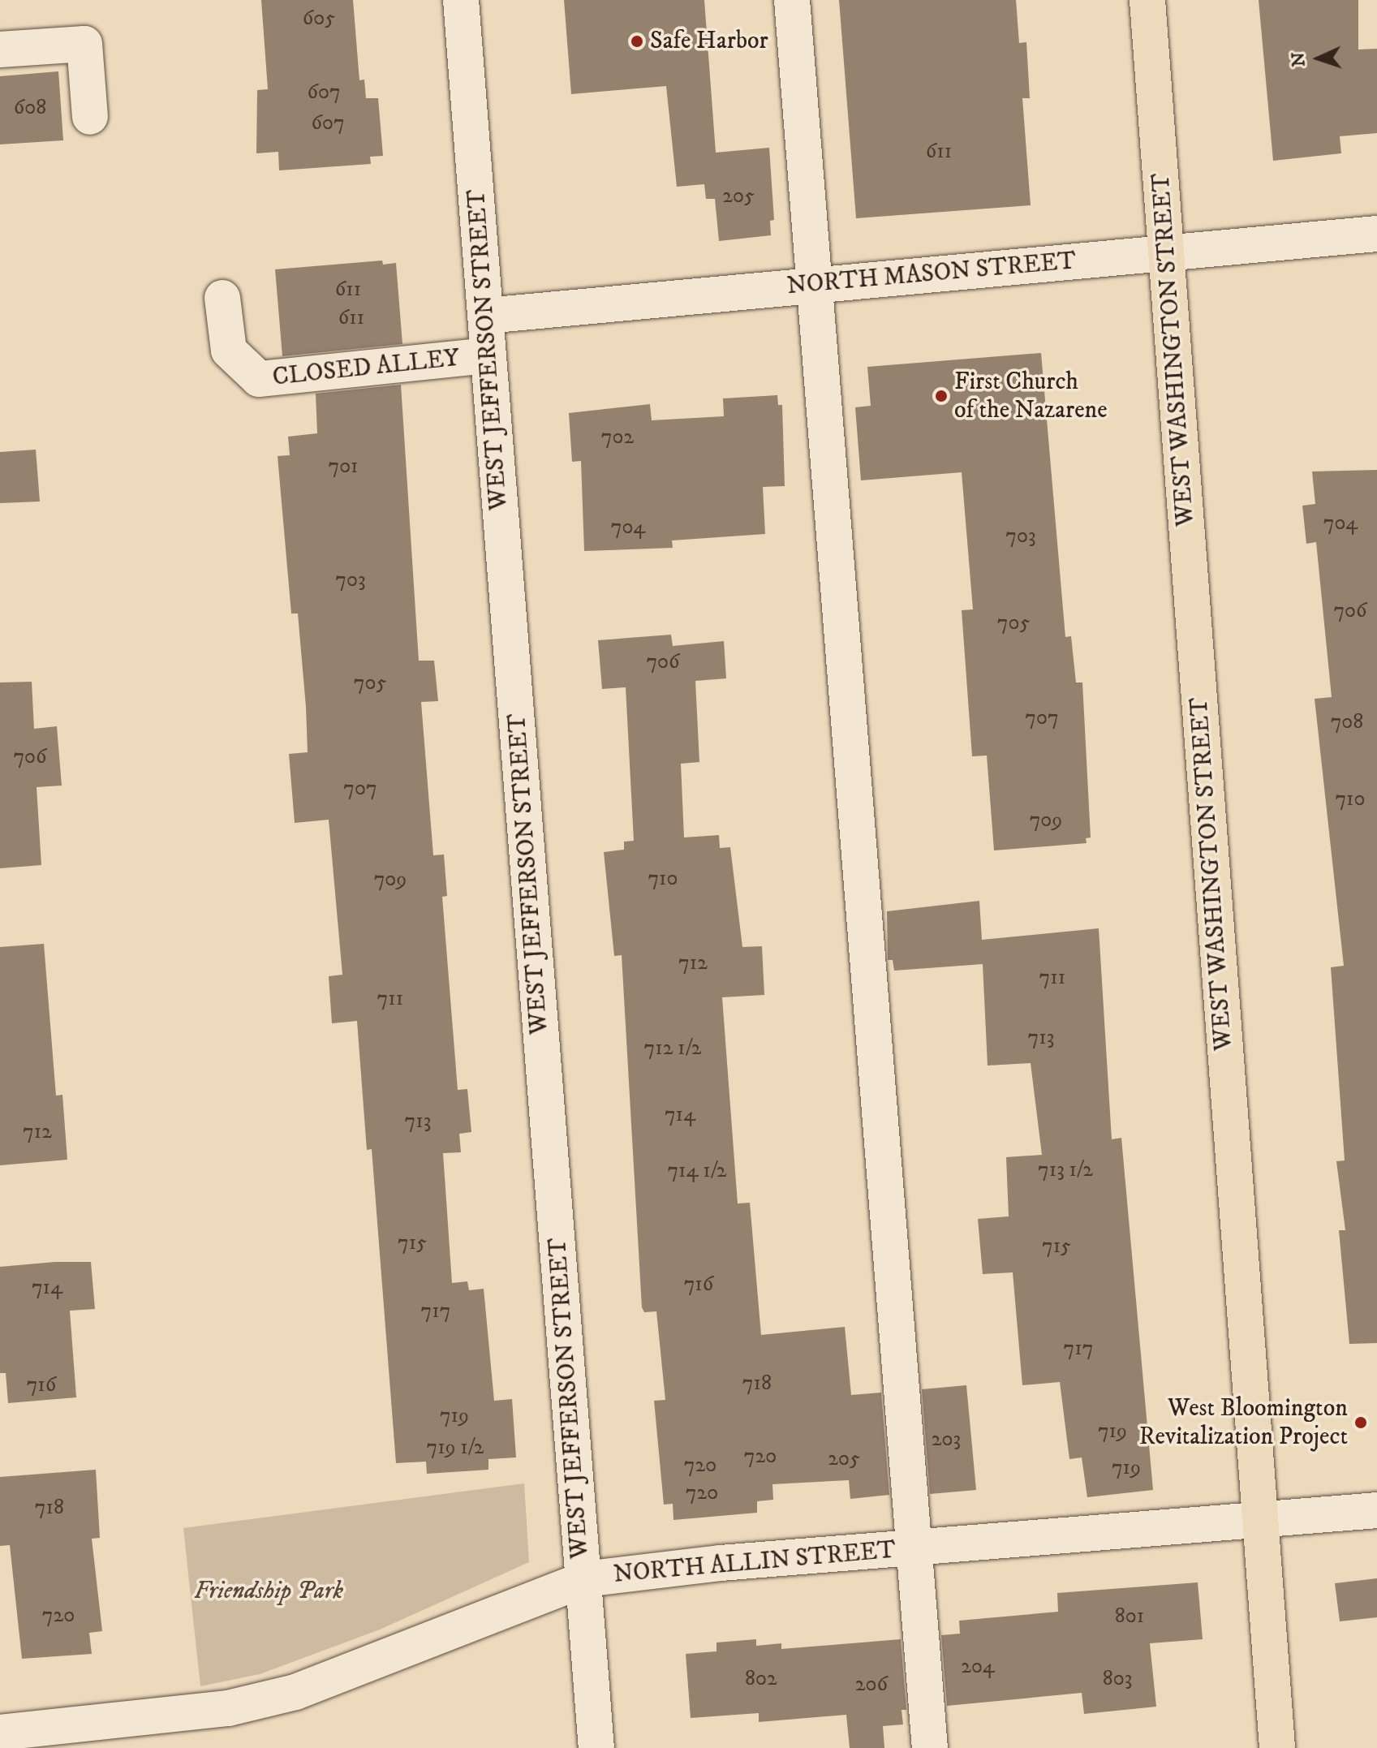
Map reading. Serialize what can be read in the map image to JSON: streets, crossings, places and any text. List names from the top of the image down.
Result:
{
  "streets": {
    "main road": ["WEST WASHINGTON STREET"],
    "street": [
      "NORTH MASON STREET",
      "WEST JEFFERSON STREET",
      "CLOSED ALLEY",
      "NORTH ALLIN STREET"
    ]
  },
  "crossings": [
    ["NORTH MASON STREET", "WEST JEFFERSON STREET"],
    ["NORTH MASON STREET", "WEST WASHINGTON STREET"],
    ["WEST JEFFERSON STREET", "CLOSED ALLEY"],
    ["WEST JEFFERSON STREET", "NORTH ALLIN STREET"],
    ["WEST WASHINGTON STREET", "NORTH ALLIN STREET"]
  ],
  "parks": ["Friendship Park"],
  "places": ["Safe Harbor", "First Church of the Nazarene", "West Bloomington Revitalization Project"],
  "house_numbers": [
    "605",
    "607",
    "608",
    "607",
    "611",
    "205",
    "611",
    "611",
    "702",
    "701",
    "704",
    "704",
    "703",
    "703",
    "706",
    "705",
    "706",
    "705",
    "707",
    "708",
    "706",
    "707",
    "710",
    "709",
    "710",
    "709",
    "712",
    "711",
    "711",
    "713",
    "712 1/2",
    "714",
    "713",
    "712",
    "713 1/2",
    "714 1/2",
    "715",
    "715",
    "716",
    "714",
    "717",
    "717",
    "718",
    "716",
    "719",
    "719",
    "203",
    "719 1/2",
    "720",
    "205",
    "720",
    "719",
    "720",
    "718",
    "720",
    "801",
    "204",
    "802",
    "803",
    "206"
  ],
  "north": "left"
}
